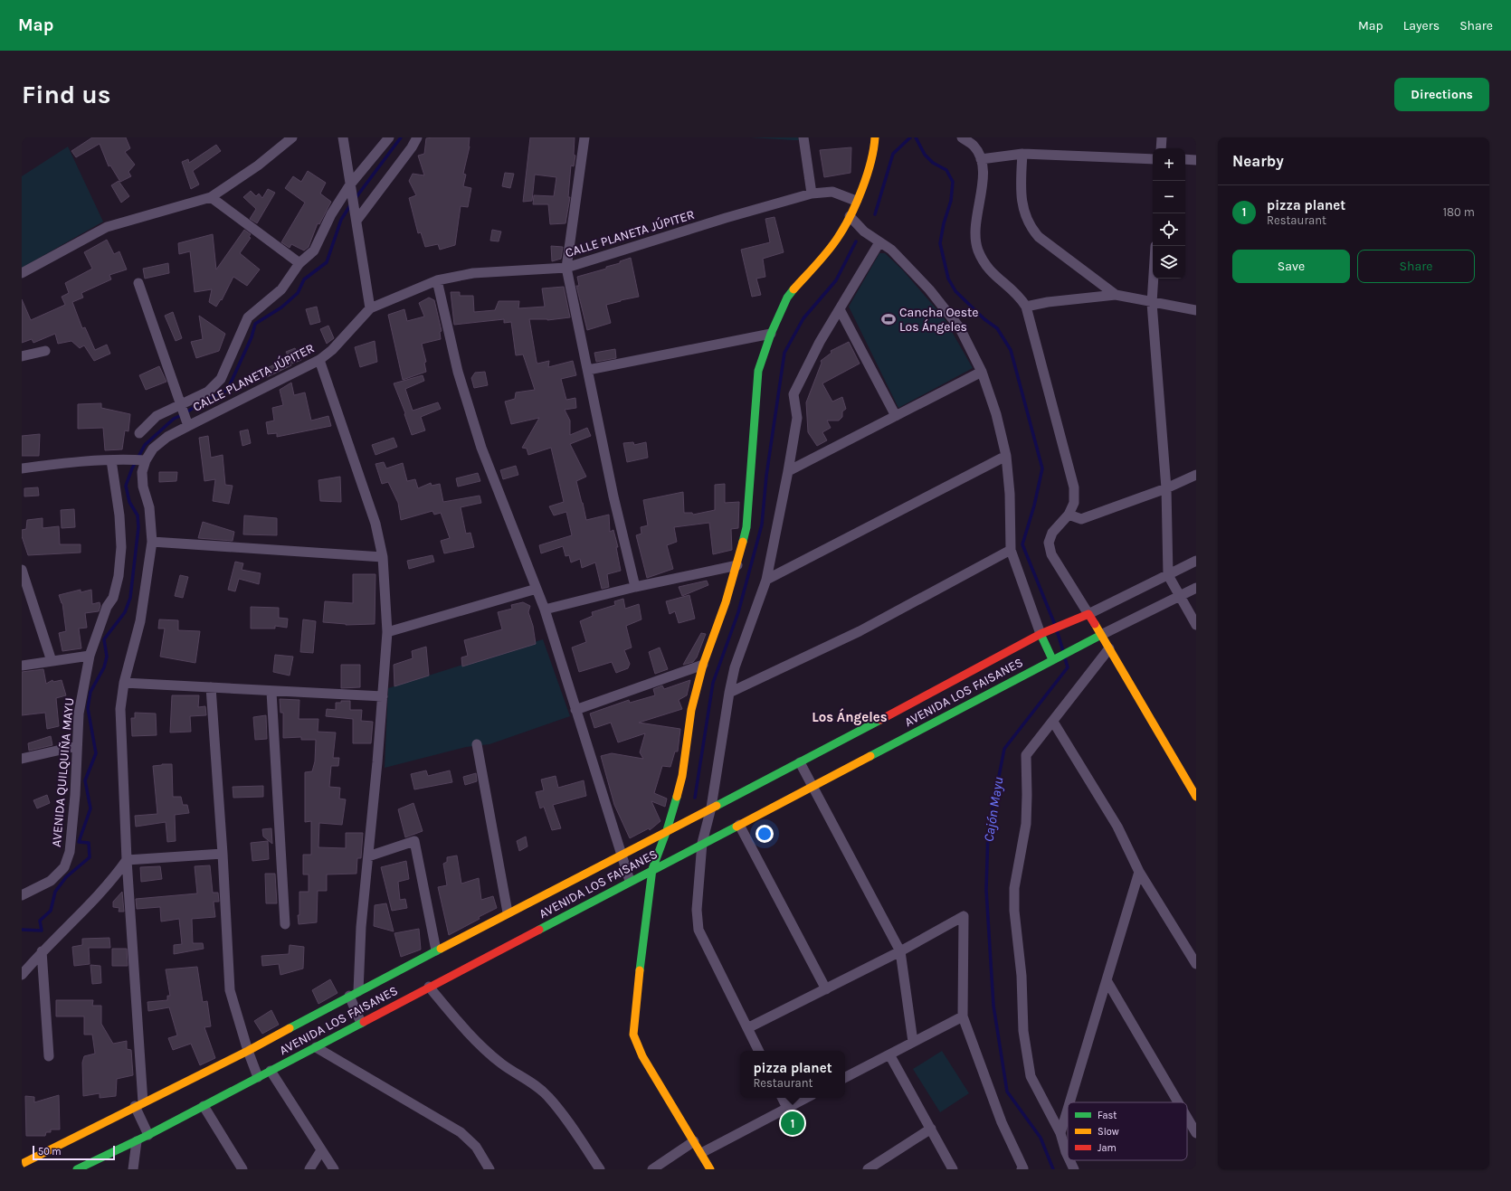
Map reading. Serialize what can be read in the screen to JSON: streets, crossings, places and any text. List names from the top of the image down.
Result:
{
  "streets": {
    "street": ["CALLE PLANETA JÚPITER", "AVENIDA LOS FAISANES", "AVENIDA QUILQUIÑA MAYU"]
  },
  "districts": ["Los Ángeles"],
  "water": ["Cajón Mayu"],
  "places": {
    "sports": ["Cancha Oeste Los Ángeles"]
  },
  "legend": ["Fast", "Slow", "Jam"],
  "scale_bar": "50 m",
  "page": {
    "header": "Map",
    "nav": ["Map", "Layers", "Share"],
    "buttons": [
      "Directions",
      ["Save", "Share"]
    ],
    "title": "Find us",
    "heading": "Nearby",
    "map_buttons": ["+", "−"],
    "list": [
      {
        "mark": "1",
        "name": "pizza planet",
        "note": "Restaurant",
        "value": "180 m"
      }
    ],
    "popup": ["pizza planet", "Restaurant"],
    "pins": "1",
    "scale": "50 m"
  }
}
